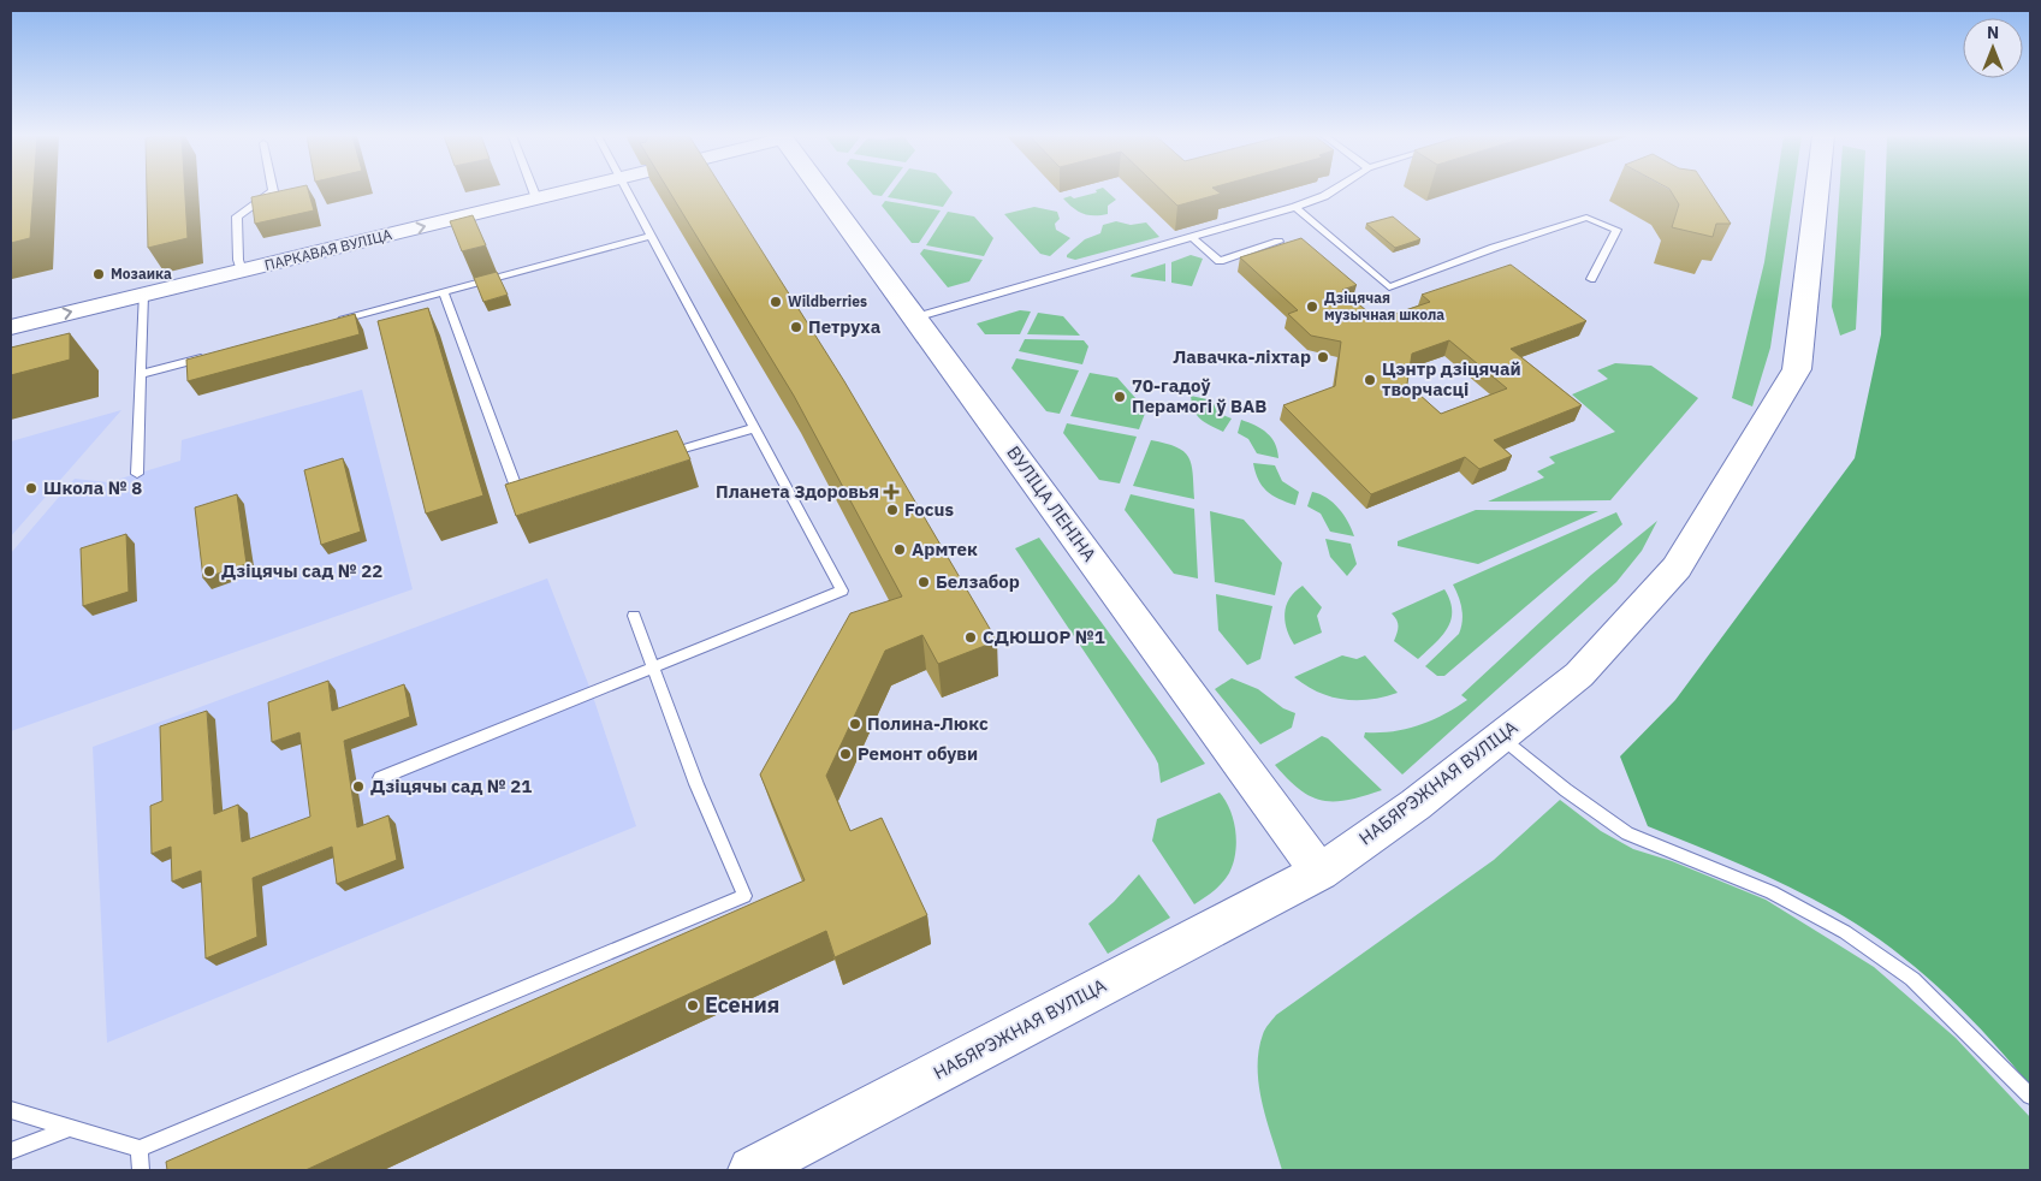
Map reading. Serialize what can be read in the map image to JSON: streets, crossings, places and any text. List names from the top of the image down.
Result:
{
  "streets": {
    "main road": ["ВУЛІЦА ЛЕНІНА", "НАБЯРЭЖНАЯ ВУЛІЦА"],
    "street": ["ПАРКАВАЯ ВУЛІЦА"]
  },
  "crossings": [
    ["ВУЛІЦА ЛЕНІНА", "НАБЯРЭЖНАЯ ВУЛІЦА"]
  ],
  "one_way": ["ПАРКАВАЯ ВУЛІЦА"],
  "places": {
    "other": [
      "Мозаика",
      "Wildberries",
      "Дзіцячая музычная школа",
      "Петруха",
      "Лавачка-ліхтар",
      "Цэнтр дзіцячай творчасці",
      "70-гадоў Перамогі ў ВАВ",
      "Школа № 8",
      "Focus",
      "Армтек",
      "Дзіцячы сад № 22",
      "Белзабор",
      "СДЮШОР №1",
      "Полина-Люкс",
      "Ремонт обуви",
      "Дзіцячы сад № 21",
      "Есения"
    ],
    "health": ["Планета Здоровья"]
  },
  "north": "top"
}
